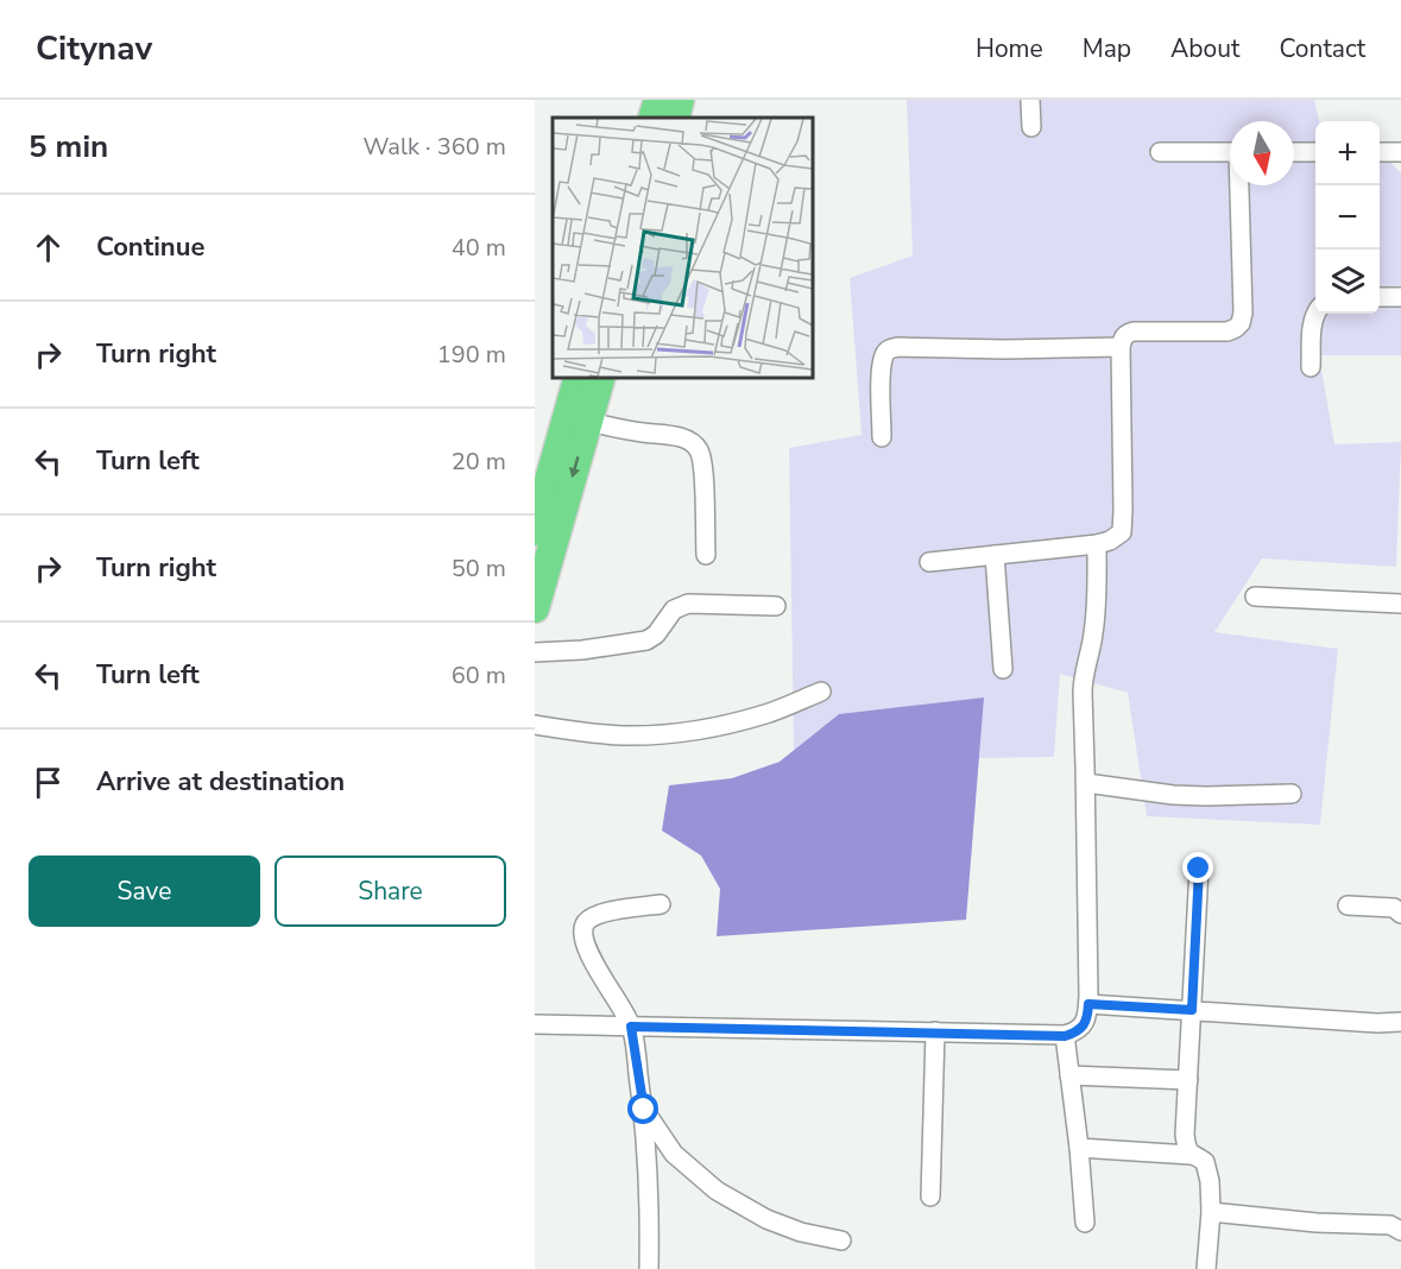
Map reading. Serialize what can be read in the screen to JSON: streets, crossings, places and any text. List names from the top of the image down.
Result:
{
  "north": "bottom",
  "page": {
    "header": "Citynav",
    "nav": [
      "Home",
      "Map",
      "About",
      "Contact"
    ],
    "heading": ["5 min", "Walk · 360 m"],
    "map_buttons": ["+", "−"],
    "list": [
      ["Continue", "40 m"],
      ["Turn right", "190 m"],
      ["Turn left", "20 m"],
      ["Turn right", "50 m"],
      ["Turn left", "60 m"],
      "Arrive at destination"
    ],
    "buttons": ["Save", "Share"]
  }
}
